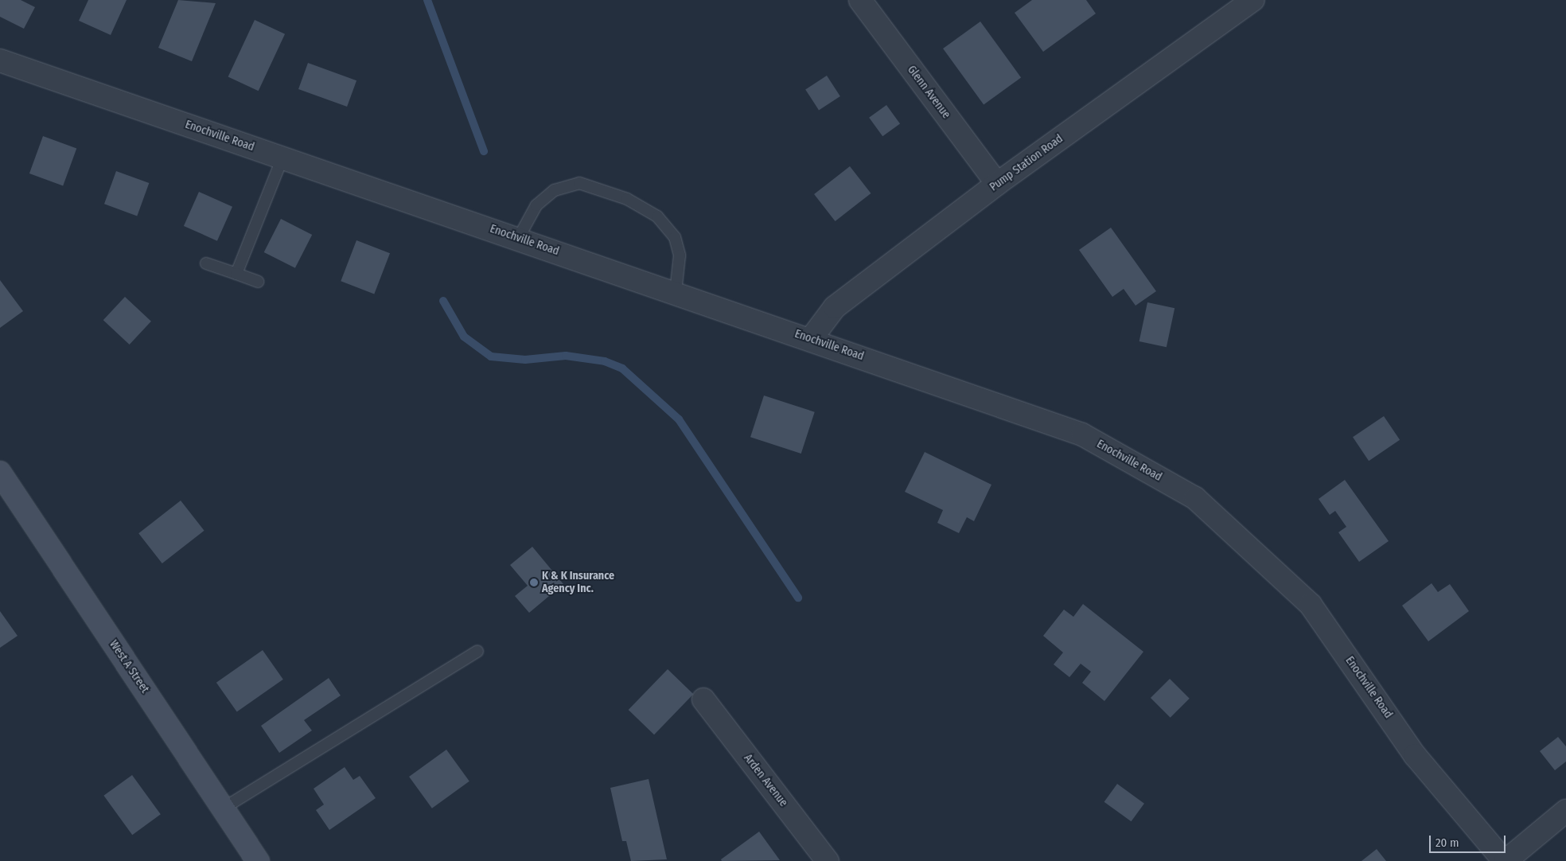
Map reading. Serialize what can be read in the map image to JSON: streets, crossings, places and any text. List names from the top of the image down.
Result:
{
  "streets": {
    "street": [
      "Glenn Avenue",
      "Enochville Road",
      "Pump Station Road",
      "West A Street",
      "Arden Avenue"
    ]
  },
  "crossings": [
    ["Glenn Avenue", "Pump Station Road"],
    ["Enochville Road", "Pump Station Road"]
  ],
  "places": ["K & K Insurance Agency Inc."],
  "scale_bar": "20 m"
}
